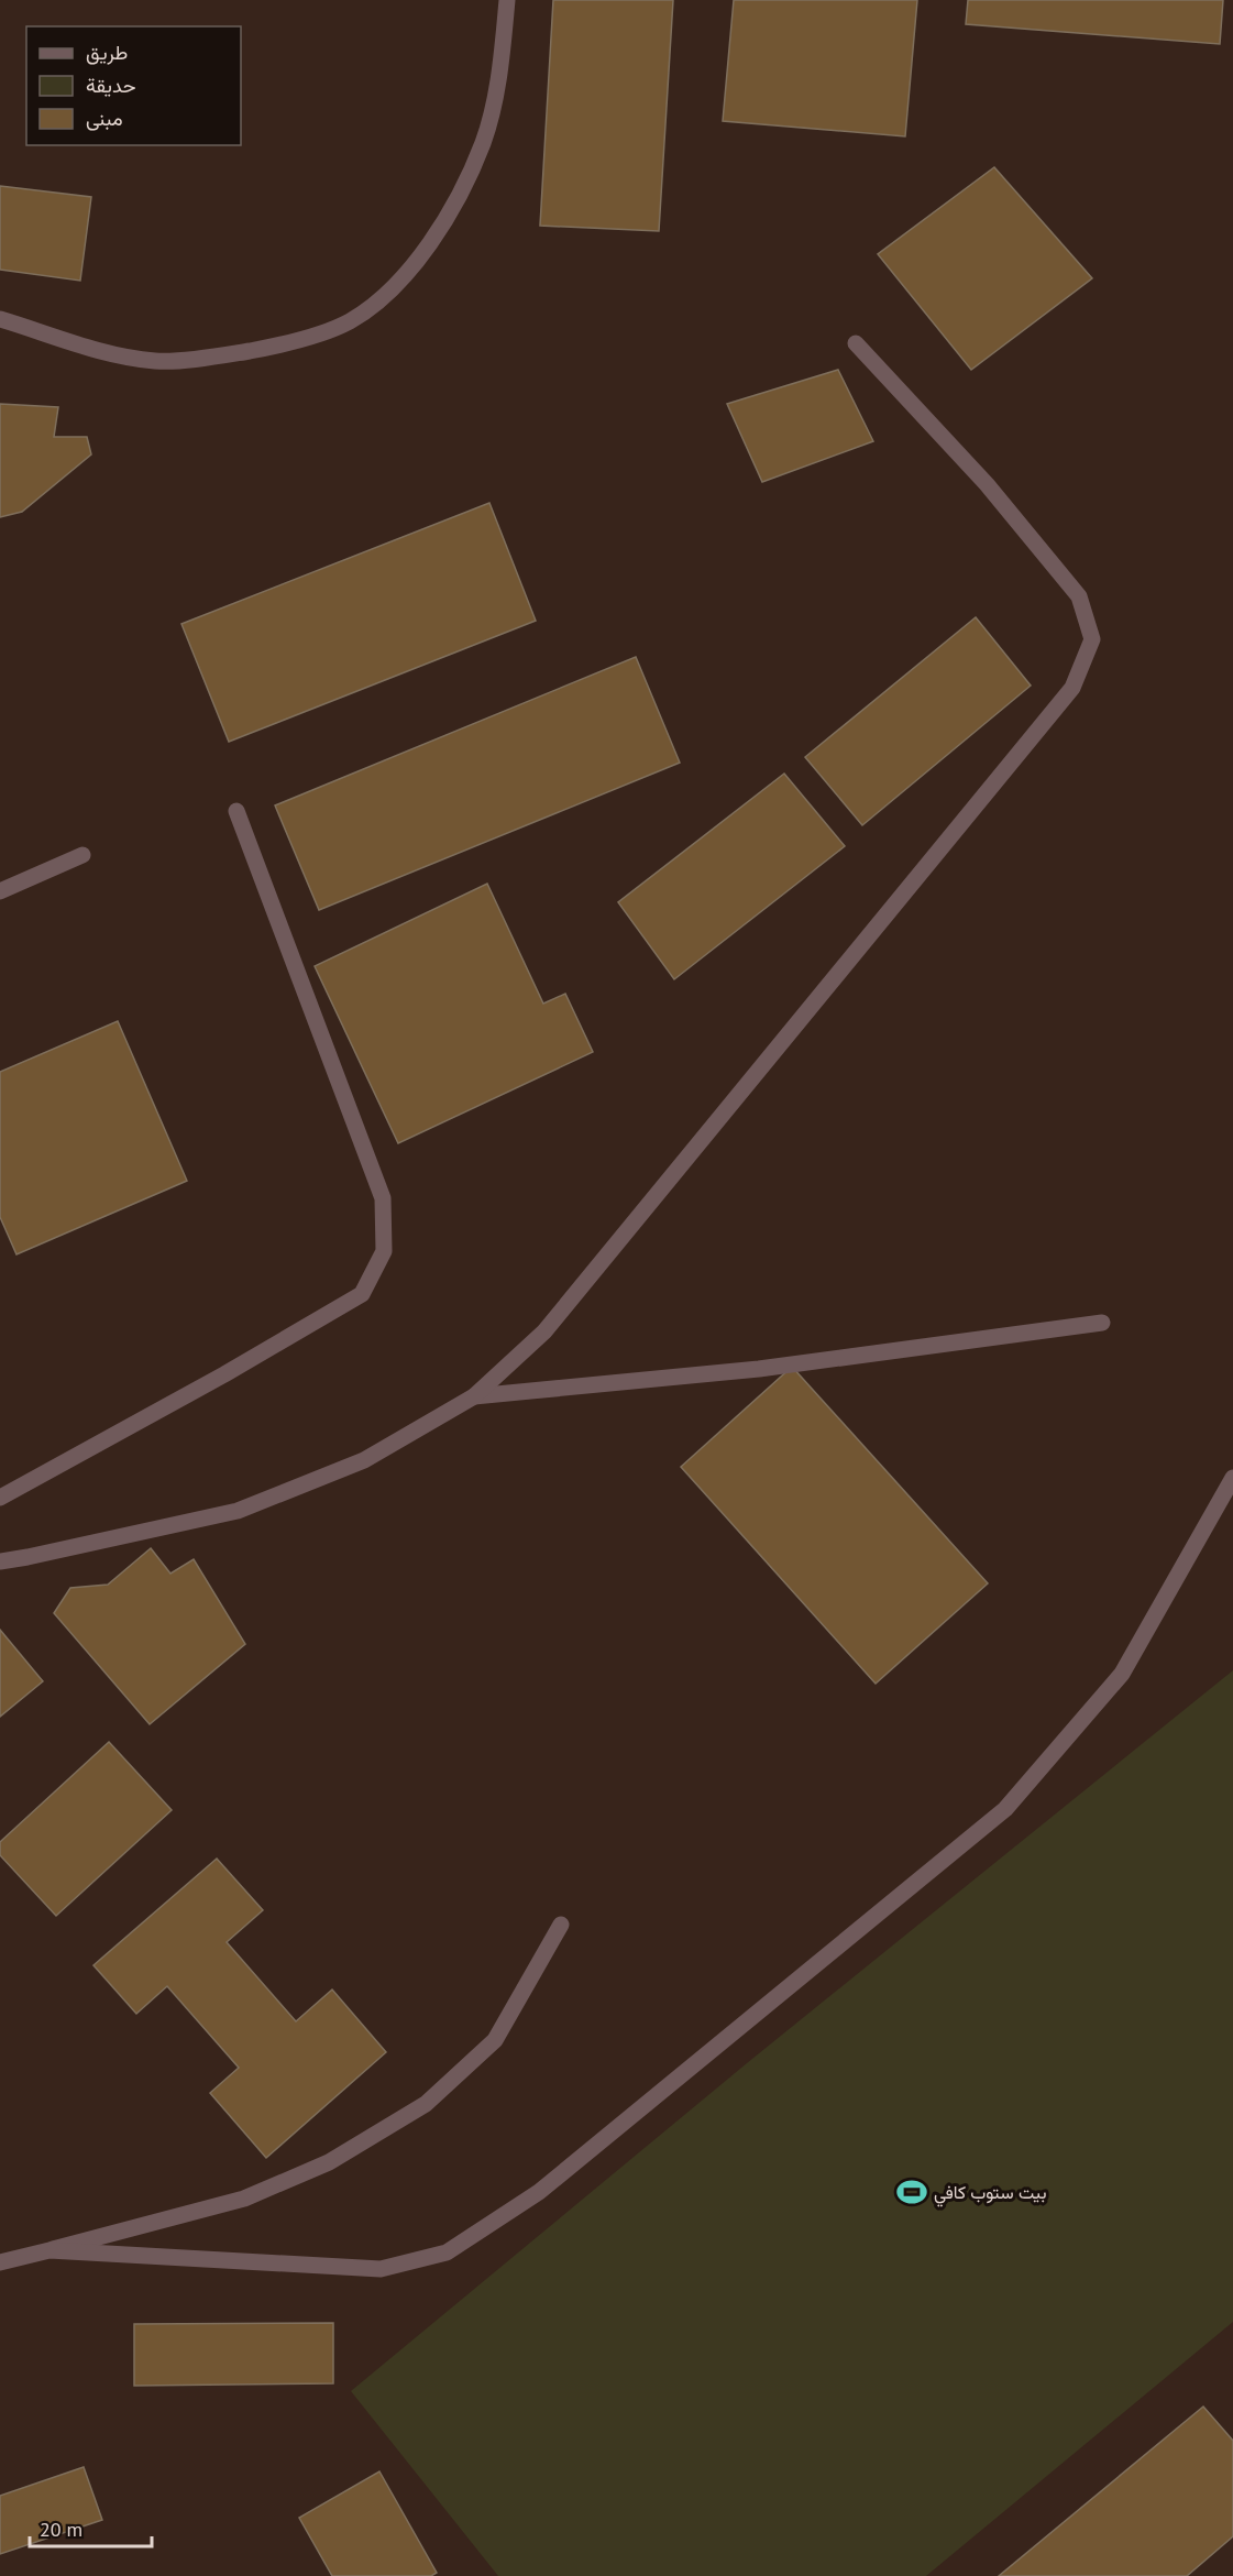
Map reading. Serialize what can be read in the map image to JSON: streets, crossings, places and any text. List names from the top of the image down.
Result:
{
  "places": {
    "sports": ["بيت ستوب كافي"]
  },
  "legend": ["طريق", "حديقة", "مبنى"],
  "scale_bar": "20 m"
}
